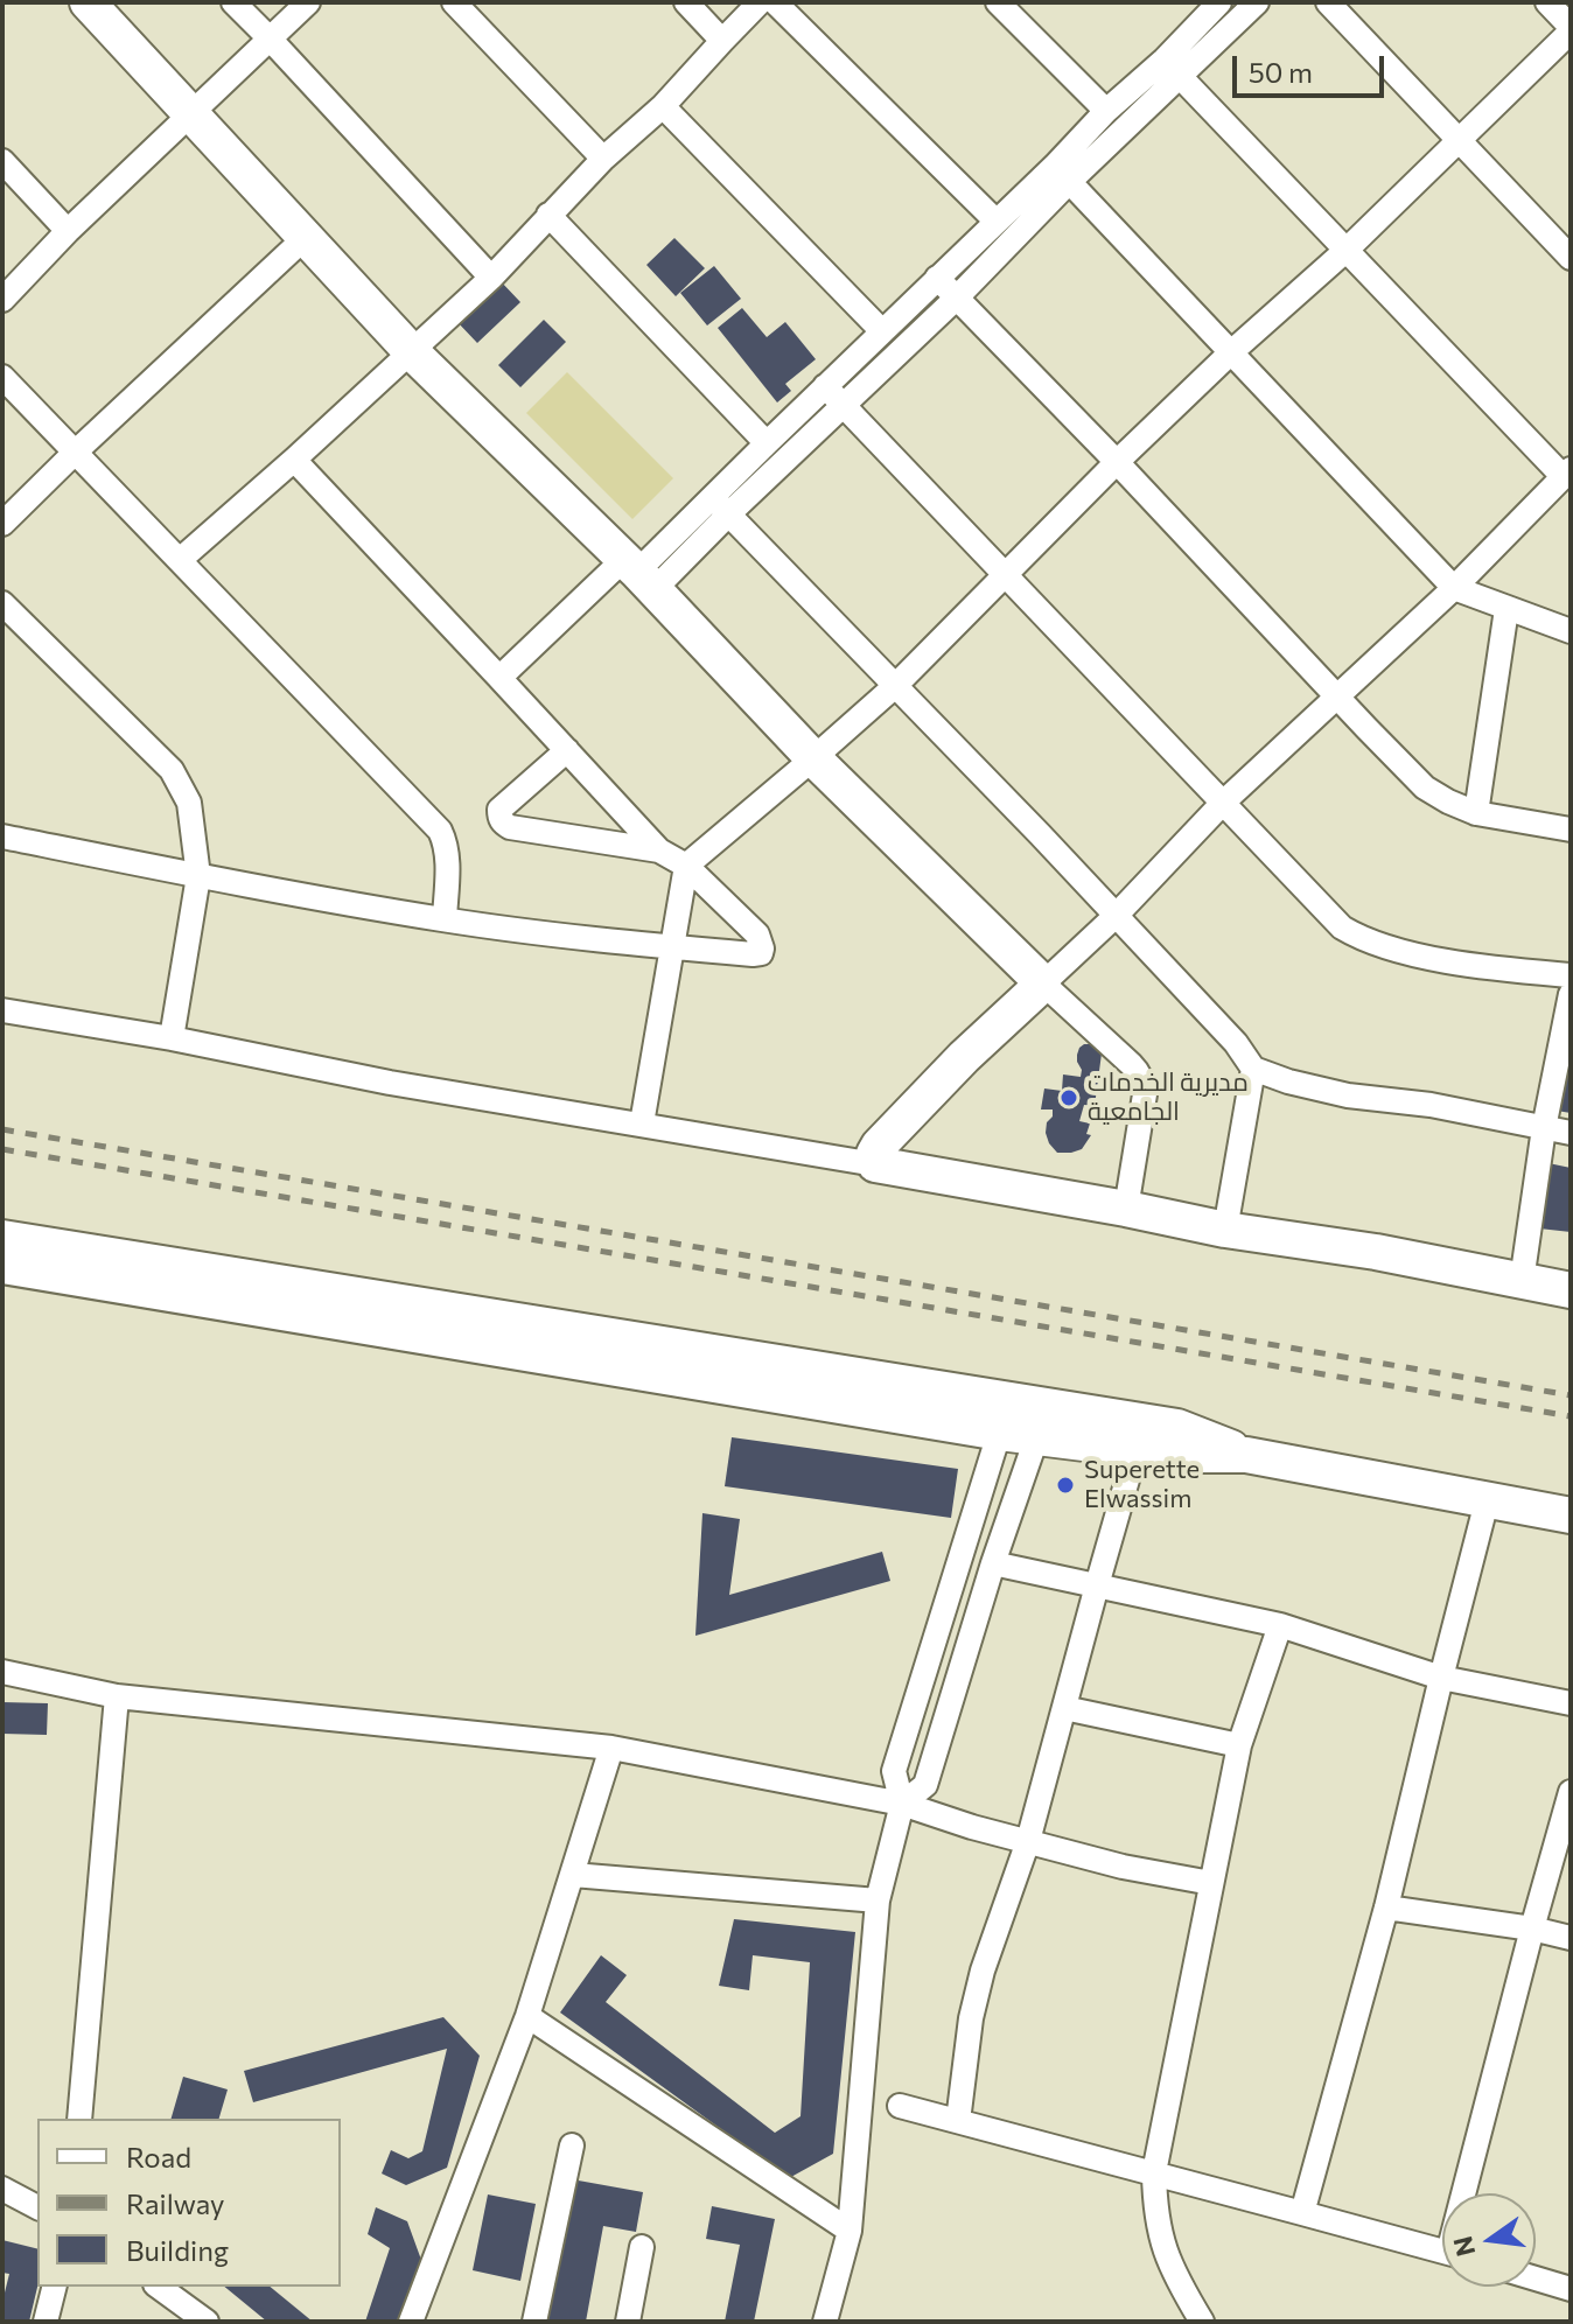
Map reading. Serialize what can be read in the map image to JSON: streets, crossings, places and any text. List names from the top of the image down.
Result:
{
  "places": ["مديرية الخدمات الجامعية", "Superette Elwassim"],
  "legend": ["Road", "Railway", "Building"],
  "scale_bar": "50 m",
  "north": "left"
}
